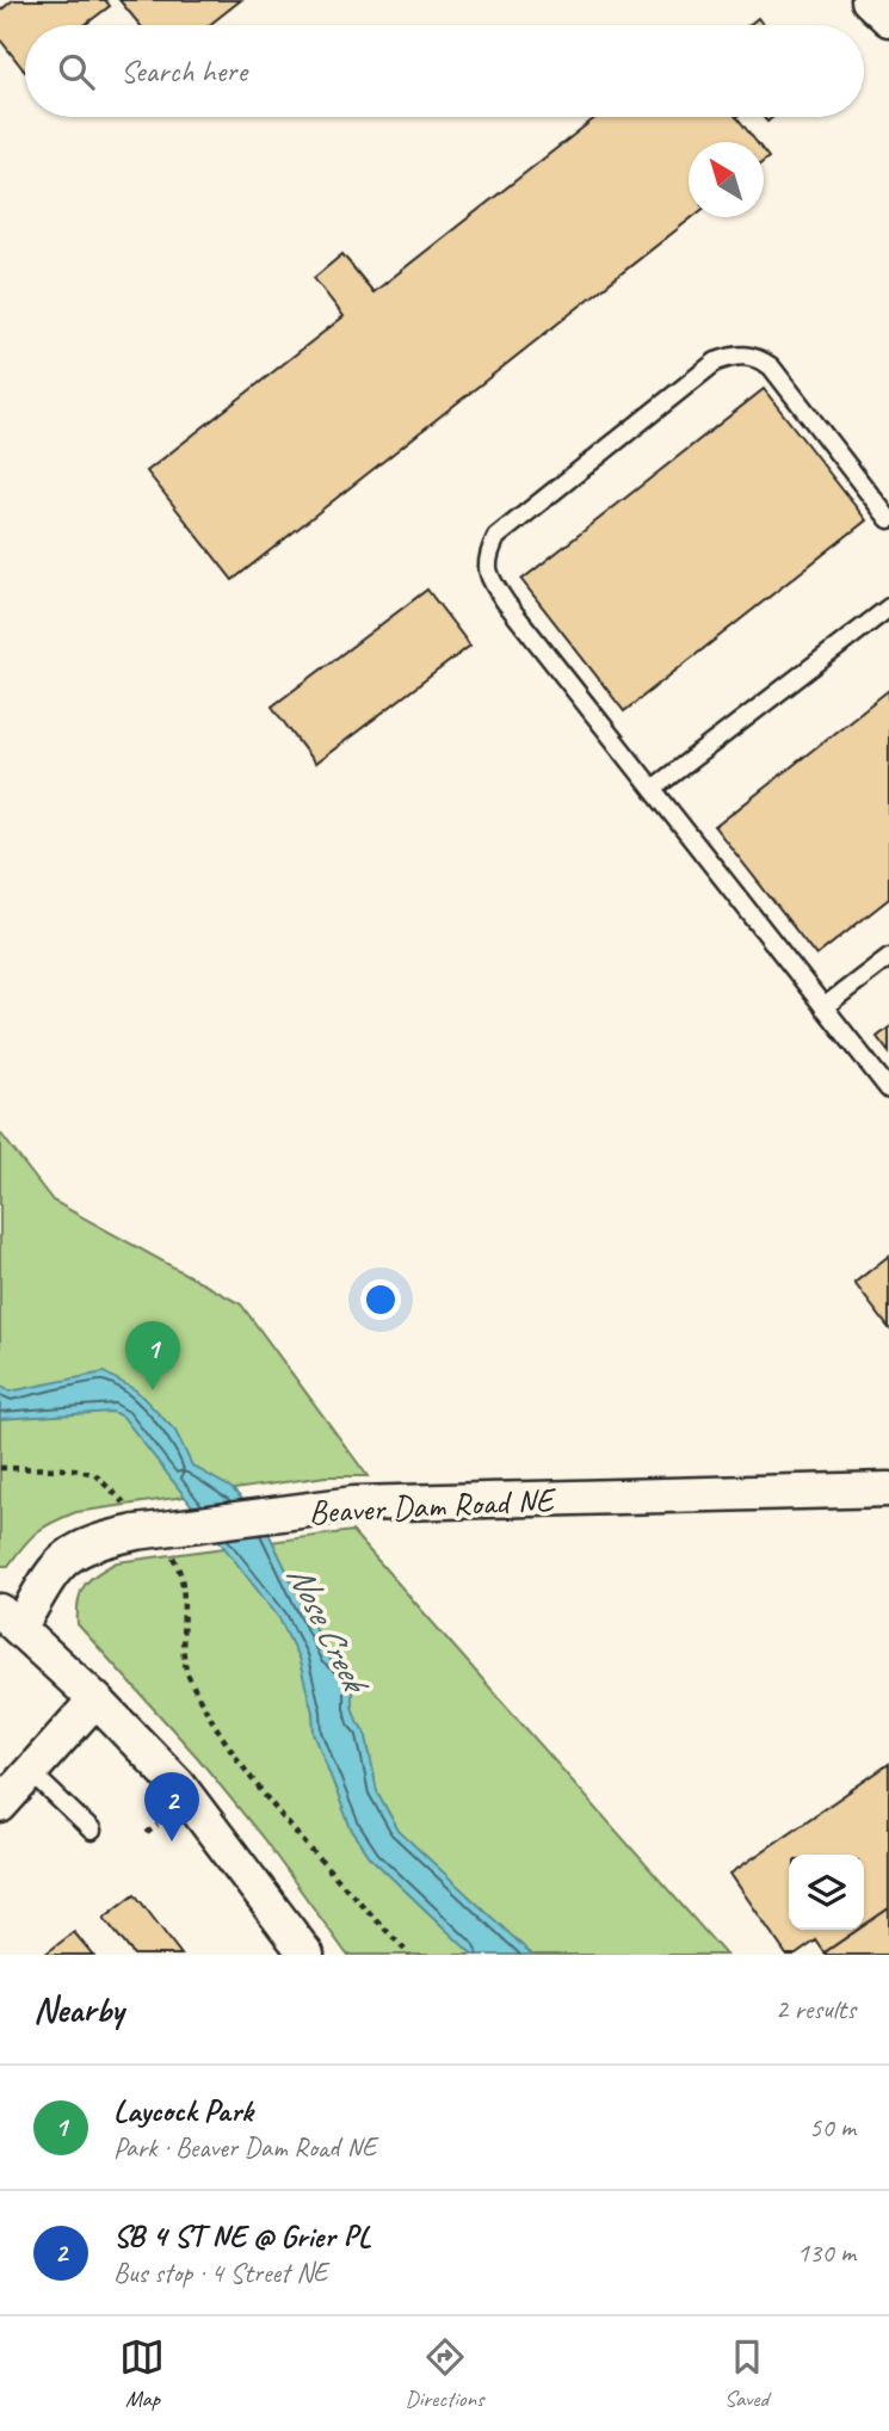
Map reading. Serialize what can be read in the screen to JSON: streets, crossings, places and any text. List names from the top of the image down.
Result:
{
  "streets": {
    "street": ["Beaver Dam Road NE"]
  },
  "water": ["Nose Creek"],
  "north": "top left",
  "page": {
    "search": "Search here",
    "pins": ["1", "2"],
    "heading": ["Nearby", "2 results"],
    "list": [
      {
        "mark": "1",
        "name": "Laycock Park",
        "note": "Park · Beaver Dam Road NE",
        "value": "50 m"
      },
      {
        "mark": "2",
        "name": "SB 4 ST NE @ Grier PL",
        "note": "Bus stop · 4 Street NE",
        "value": "130 m"
      }
    ],
    "nav": ["Map", "Directions", "Saved"]
  }
}
